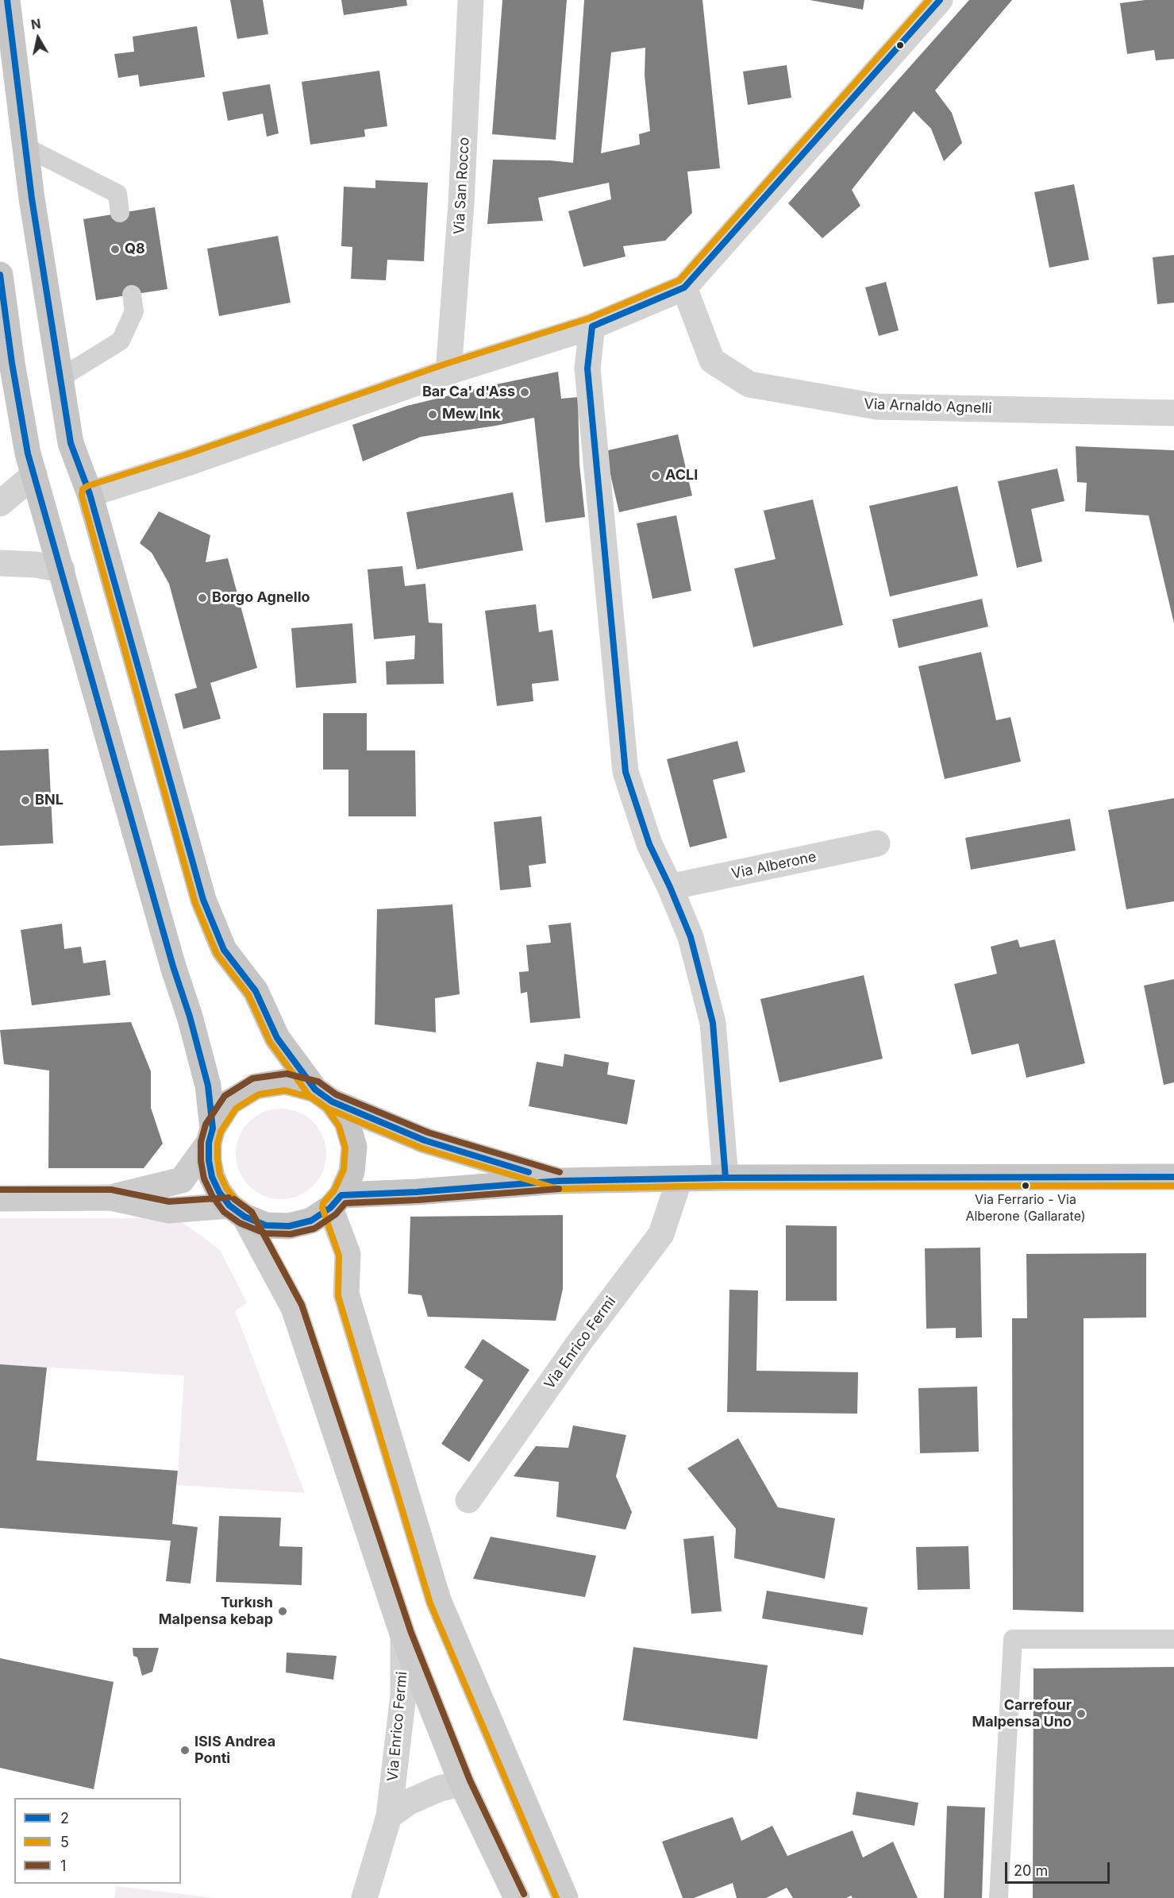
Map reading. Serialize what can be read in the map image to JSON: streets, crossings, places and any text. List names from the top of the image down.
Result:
{
  "streets": {
    "street": [
      "Via San Rocco",
      "Via Arnaldo Agnelli",
      "Via Alberone",
      "Via Enrico Fermi"
    ]
  },
  "places": [
    "Q8",
    "Bar Ca' d'Ass",
    "Mew Ink",
    "ACLI",
    "Borgo Agnello",
    "BNL",
    "Via Ferrario - Via Alberone (Gallarate)",
    "Turkısh Malpensa kebap",
    "Carrefour Malpensa Uno",
    "ISIS Andrea Ponti"
  ],
  "lines": ["transit line 2", "transit line 5", "transit line 1"],
  "legend": ["2", "5", "1"],
  "scale_bar": "20 m",
  "north": "top"
}
